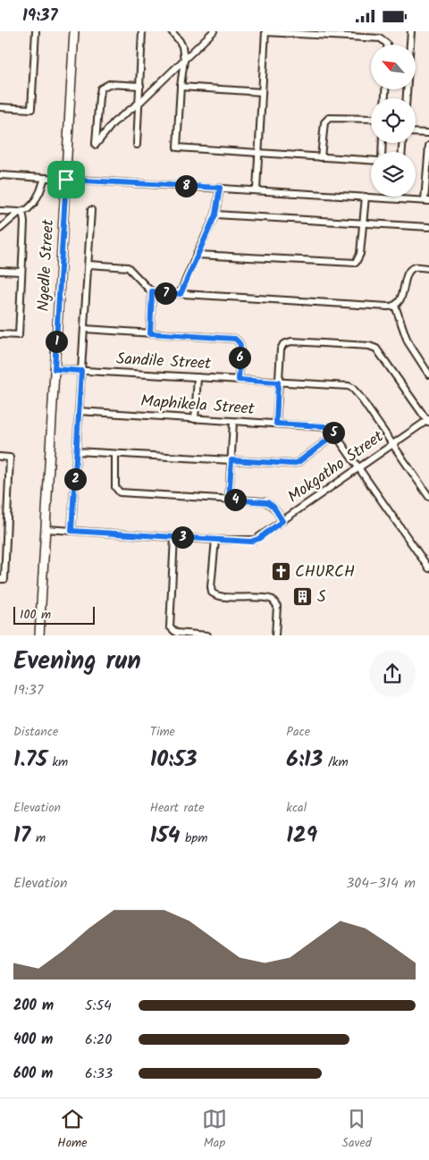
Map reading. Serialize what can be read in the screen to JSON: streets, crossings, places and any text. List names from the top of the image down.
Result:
{
  "streets": {
    "street": [
      "Ngedle Street",
      "Sandile Street",
      "Maphikela Street",
      "Mokgatho Street"
    ]
  },
  "crossings": [
    ["Ngedle Street", "Sandile Street"],
    ["Ngedle Street", "Mokgatho Street"],
    ["Sandile Street", "Mokgatho Street"]
  ],
  "places": {
    "church": ["CHURCH"],
    "building": ["S"]
  },
  "scale_bar": "100 m",
  "north": "top left",
  "page": {
    "status": "19:37",
    "pins": [
      "8",
      "7",
      "1",
      "6",
      "5",
      "2",
      "4",
      "3"
    ],
    "scale": "100 m",
    "heading": ["Evening run", "19:37"],
    "stats": [
      ["Distance", "1.75 km"],
      ["Time", "10:53"],
      ["Pace", "6:13 /km"],
      ["Elevation", "17 m"],
      ["Heart rate", "154 bpm"],
      ["kcal", "129"]
    ],
    "chart": ["Elevation", "304–314 m"],
    "list": [
      {
        "name": "200 m",
        "note": "5:54"
      },
      {
        "name": "400 m",
        "note": "6:20"
      },
      {
        "name": "600 m",
        "note": "6:33"
      }
    ],
    "tabs": ["Home", "Map", "Saved"]
  }
}
